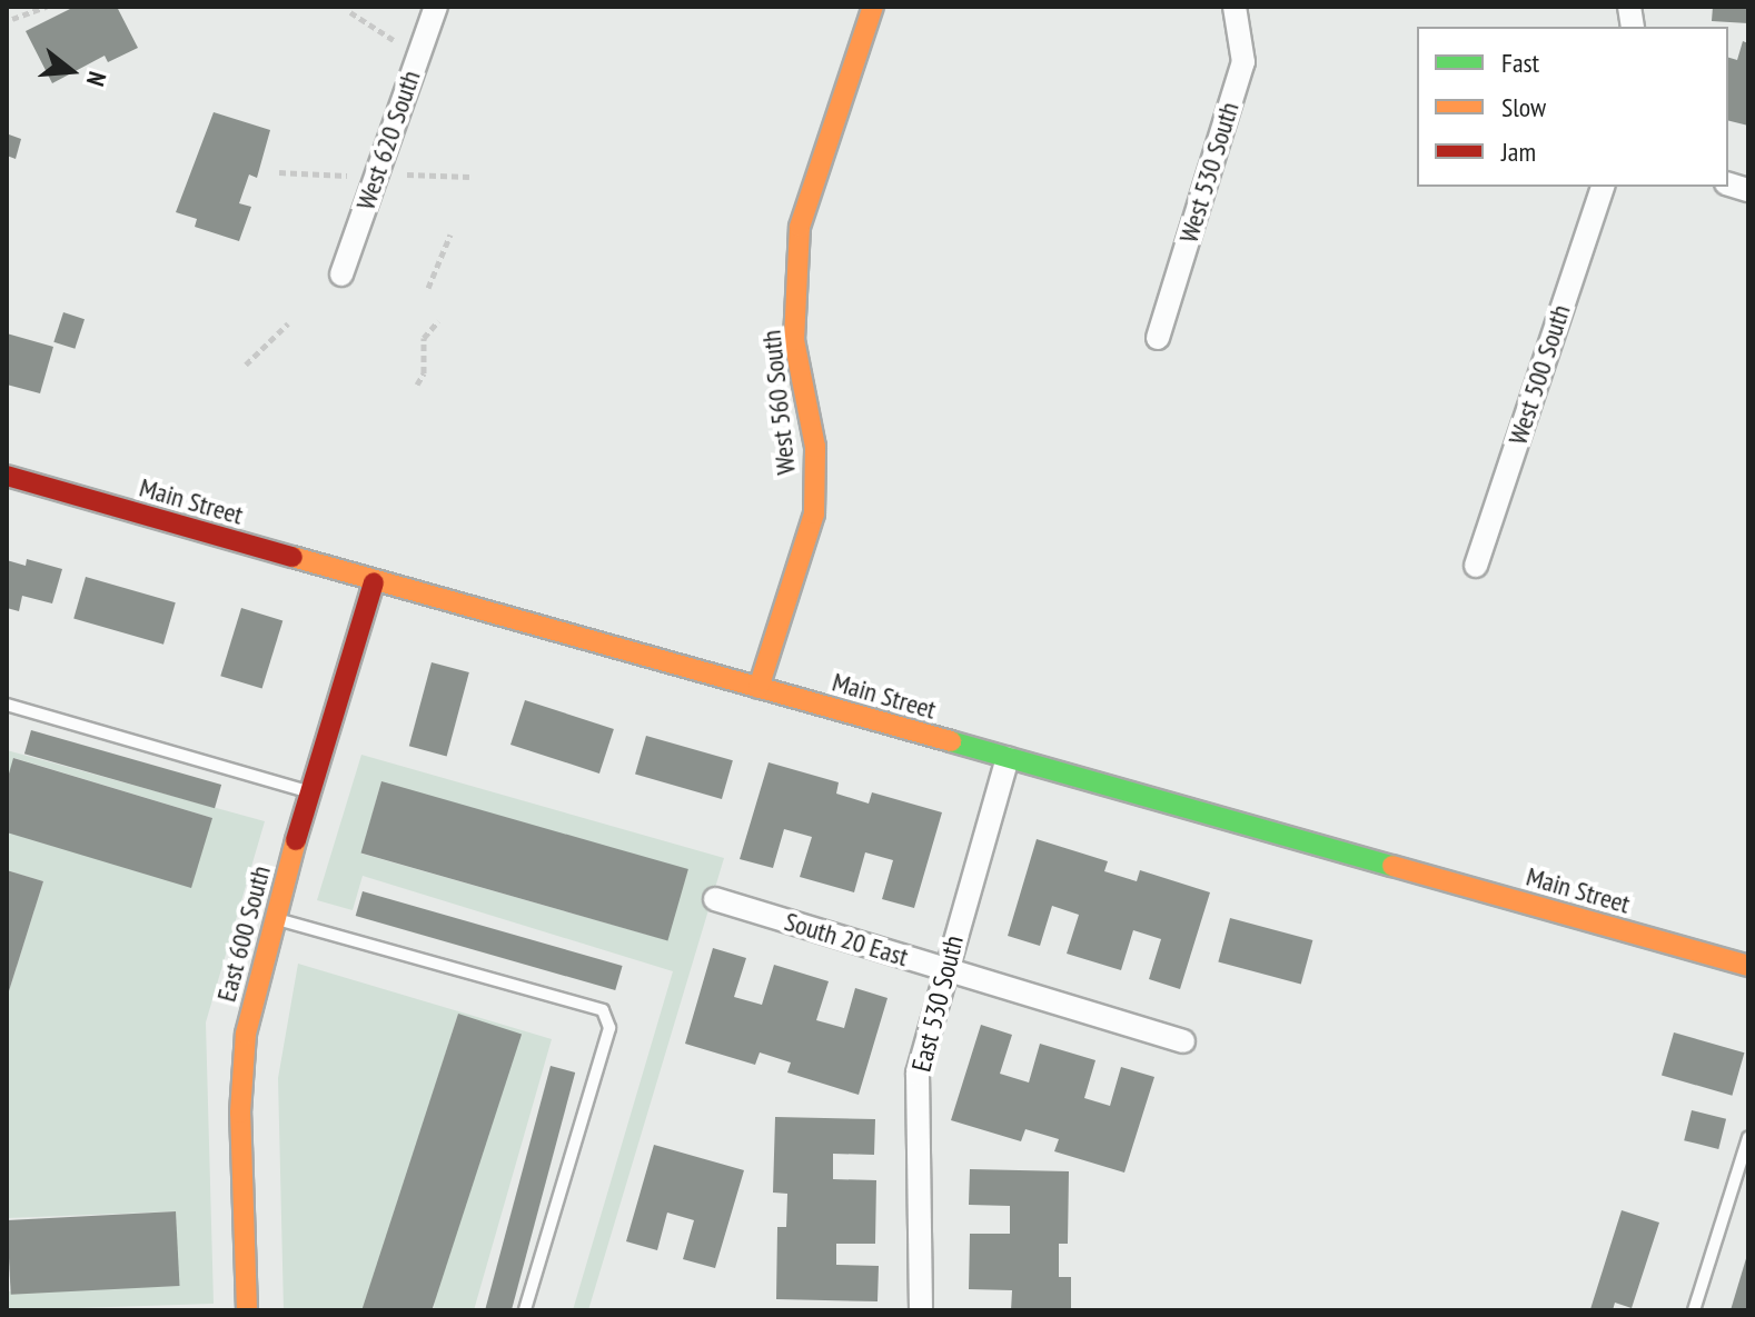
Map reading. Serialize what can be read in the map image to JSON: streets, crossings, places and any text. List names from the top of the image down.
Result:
{
  "streets": {
    "street": [
      "West 620 South",
      "West 530 South",
      "West 500 South",
      "West 560 South",
      "Main Street",
      "East 600 South",
      "South 20 East",
      "East 530 South"
    ]
  },
  "crossings": [
    ["West 560 South", "Main Street"],
    ["Main Street", "East 600 South"],
    ["Main Street", "East 530 South"],
    ["South 20 East", "East 530 South"]
  ],
  "legend": ["Fast", "Slow", "Jam"],
  "north": "right"
}
